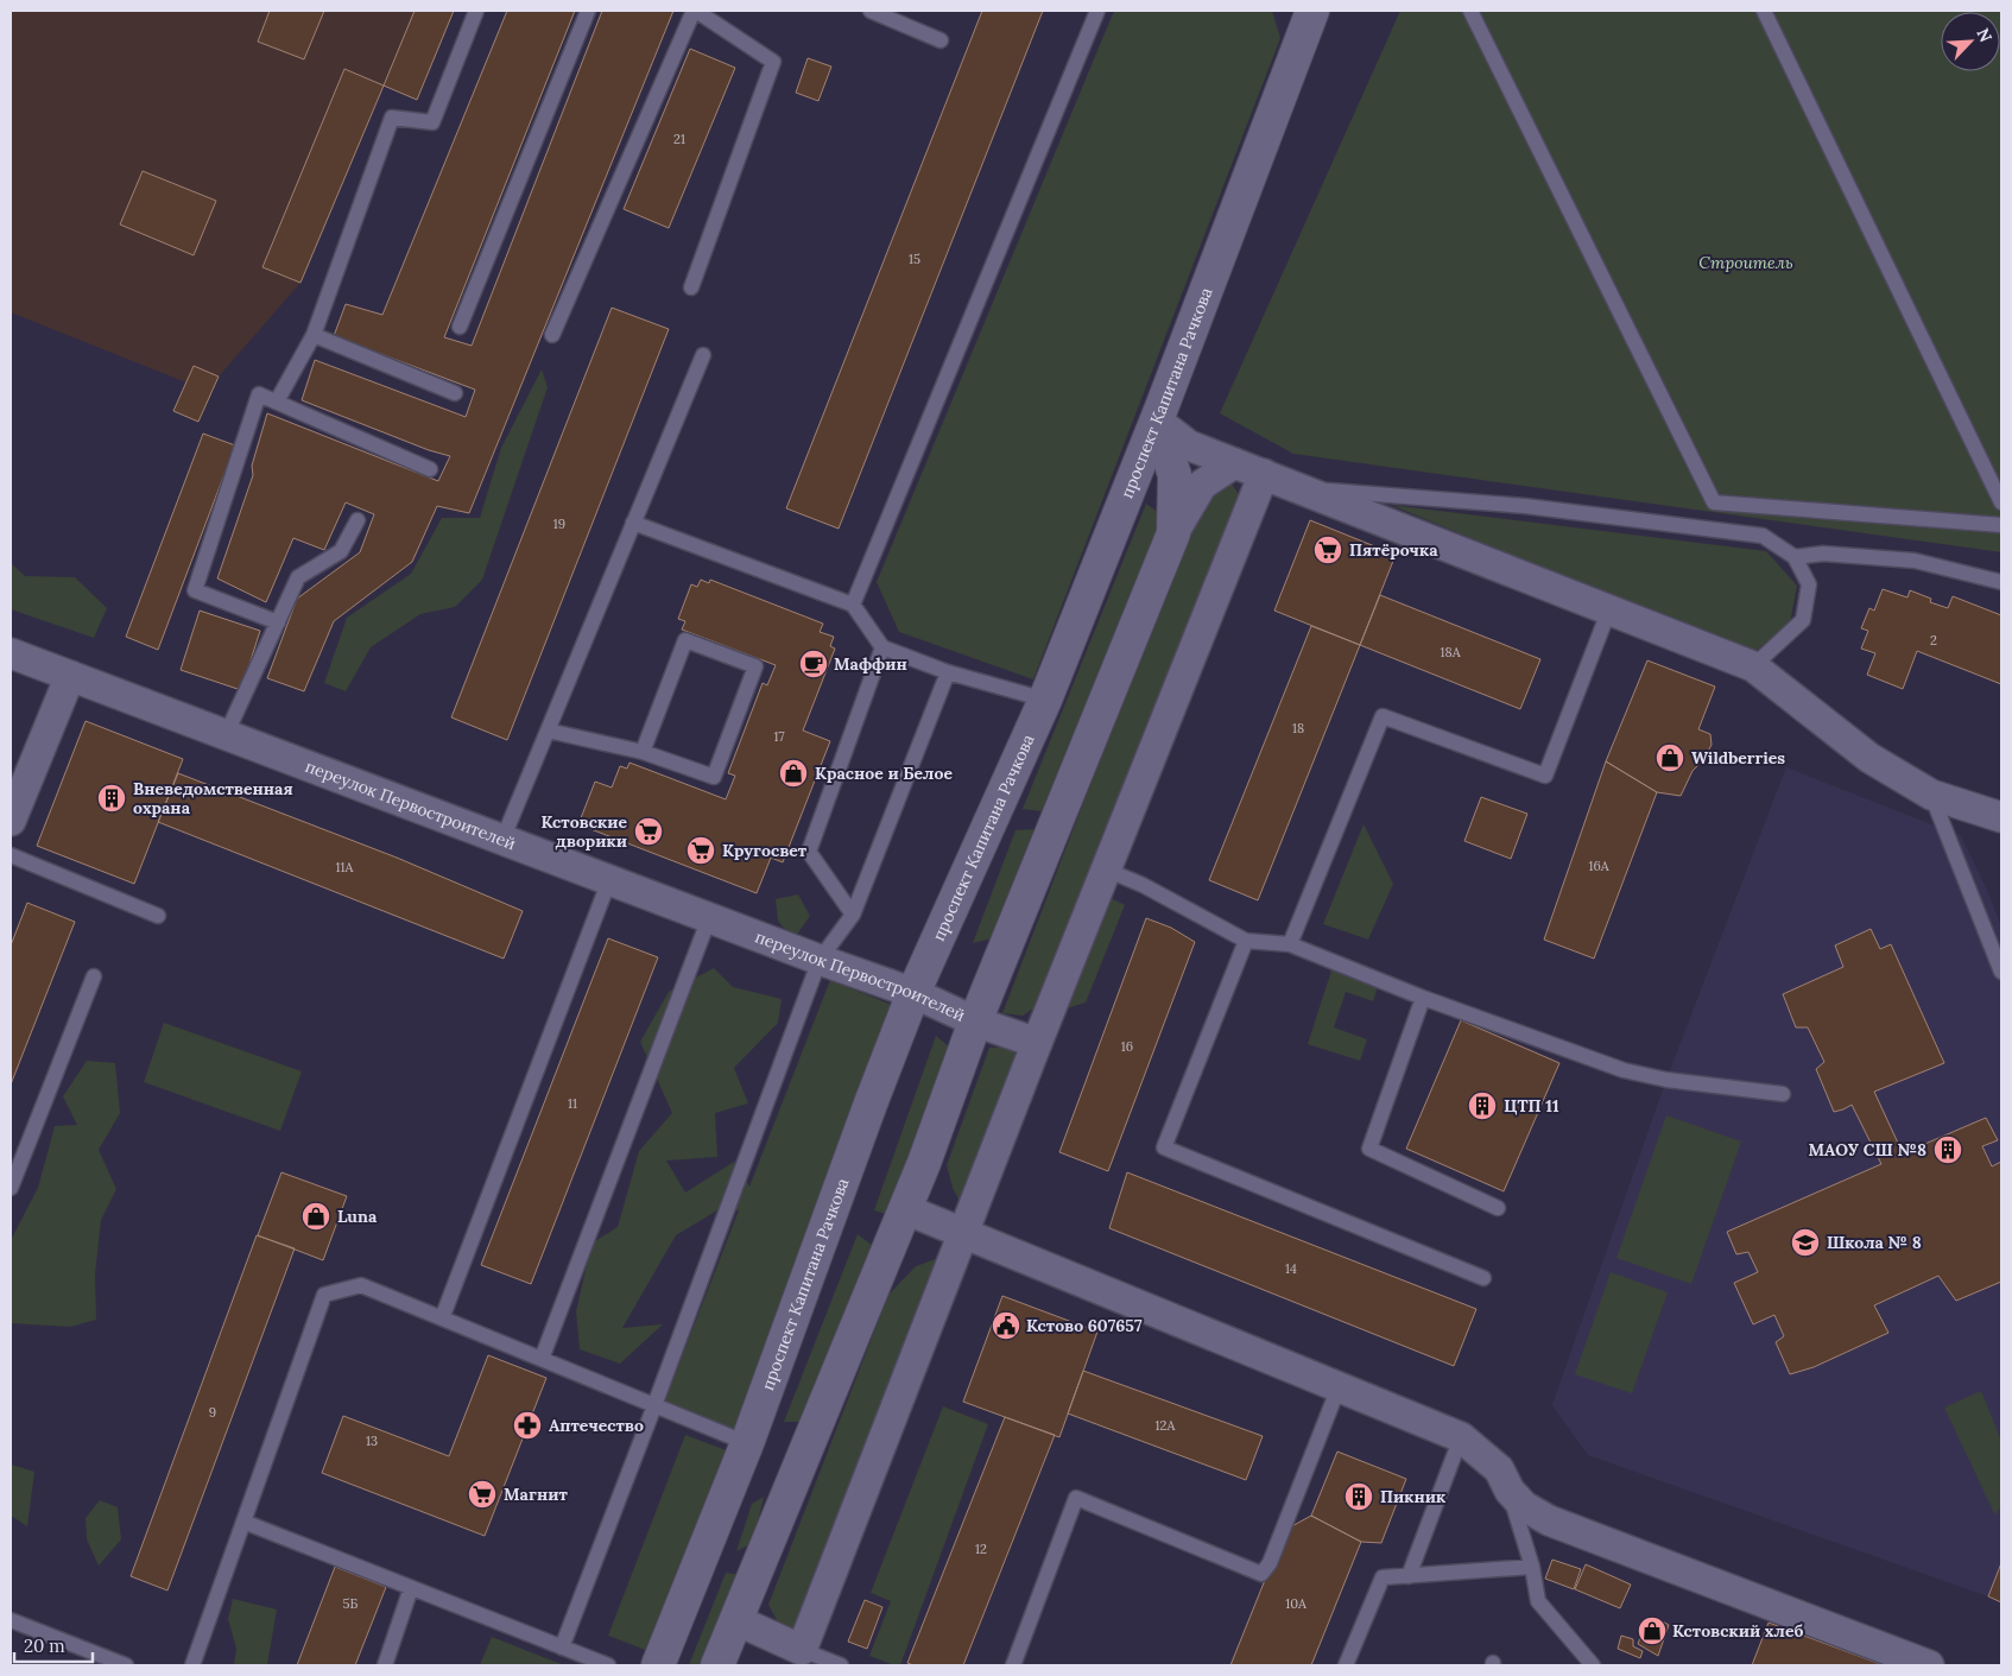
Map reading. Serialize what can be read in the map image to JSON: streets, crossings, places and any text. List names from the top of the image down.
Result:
{
  "streets": {
    "street": ["проспект Капитана Рачкова", "переулок Первостроителей"]
  },
  "crossings": [
    ["проспект Капитана Рачкова", "переулок Первостроителей"]
  ],
  "parks": ["Строитель"],
  "places": {
    "supermarket": [
      "Пятёрочка",
      "Кстовские дворики",
      "Кругосвет",
      "Магнит"
    ],
    "cafe": ["Маффин"],
    "shop": [
      "Wildberries",
      "Красное и Белое",
      "Luna",
      "Кстовский хлеб"
    ],
    "building": [
      "Вневедомственная охрана",
      "ЦТП 11",
      "МАОУ СШ №8",
      "Пикник"
    ],
    "school or university": ["Школа № 8"],
    "public building": ["Кстово 607657"],
    "pharmacy": ["Аптечество"]
  },
  "house_numbers": [
    "21",
    "15",
    "19",
    "2",
    "18А",
    "18",
    "17",
    "16А",
    "11А",
    "16",
    "11",
    "14",
    "9",
    "12А",
    "13",
    "12",
    "5Б",
    "10А"
  ],
  "scale_bar": "20 m",
  "north": "top right"
}
